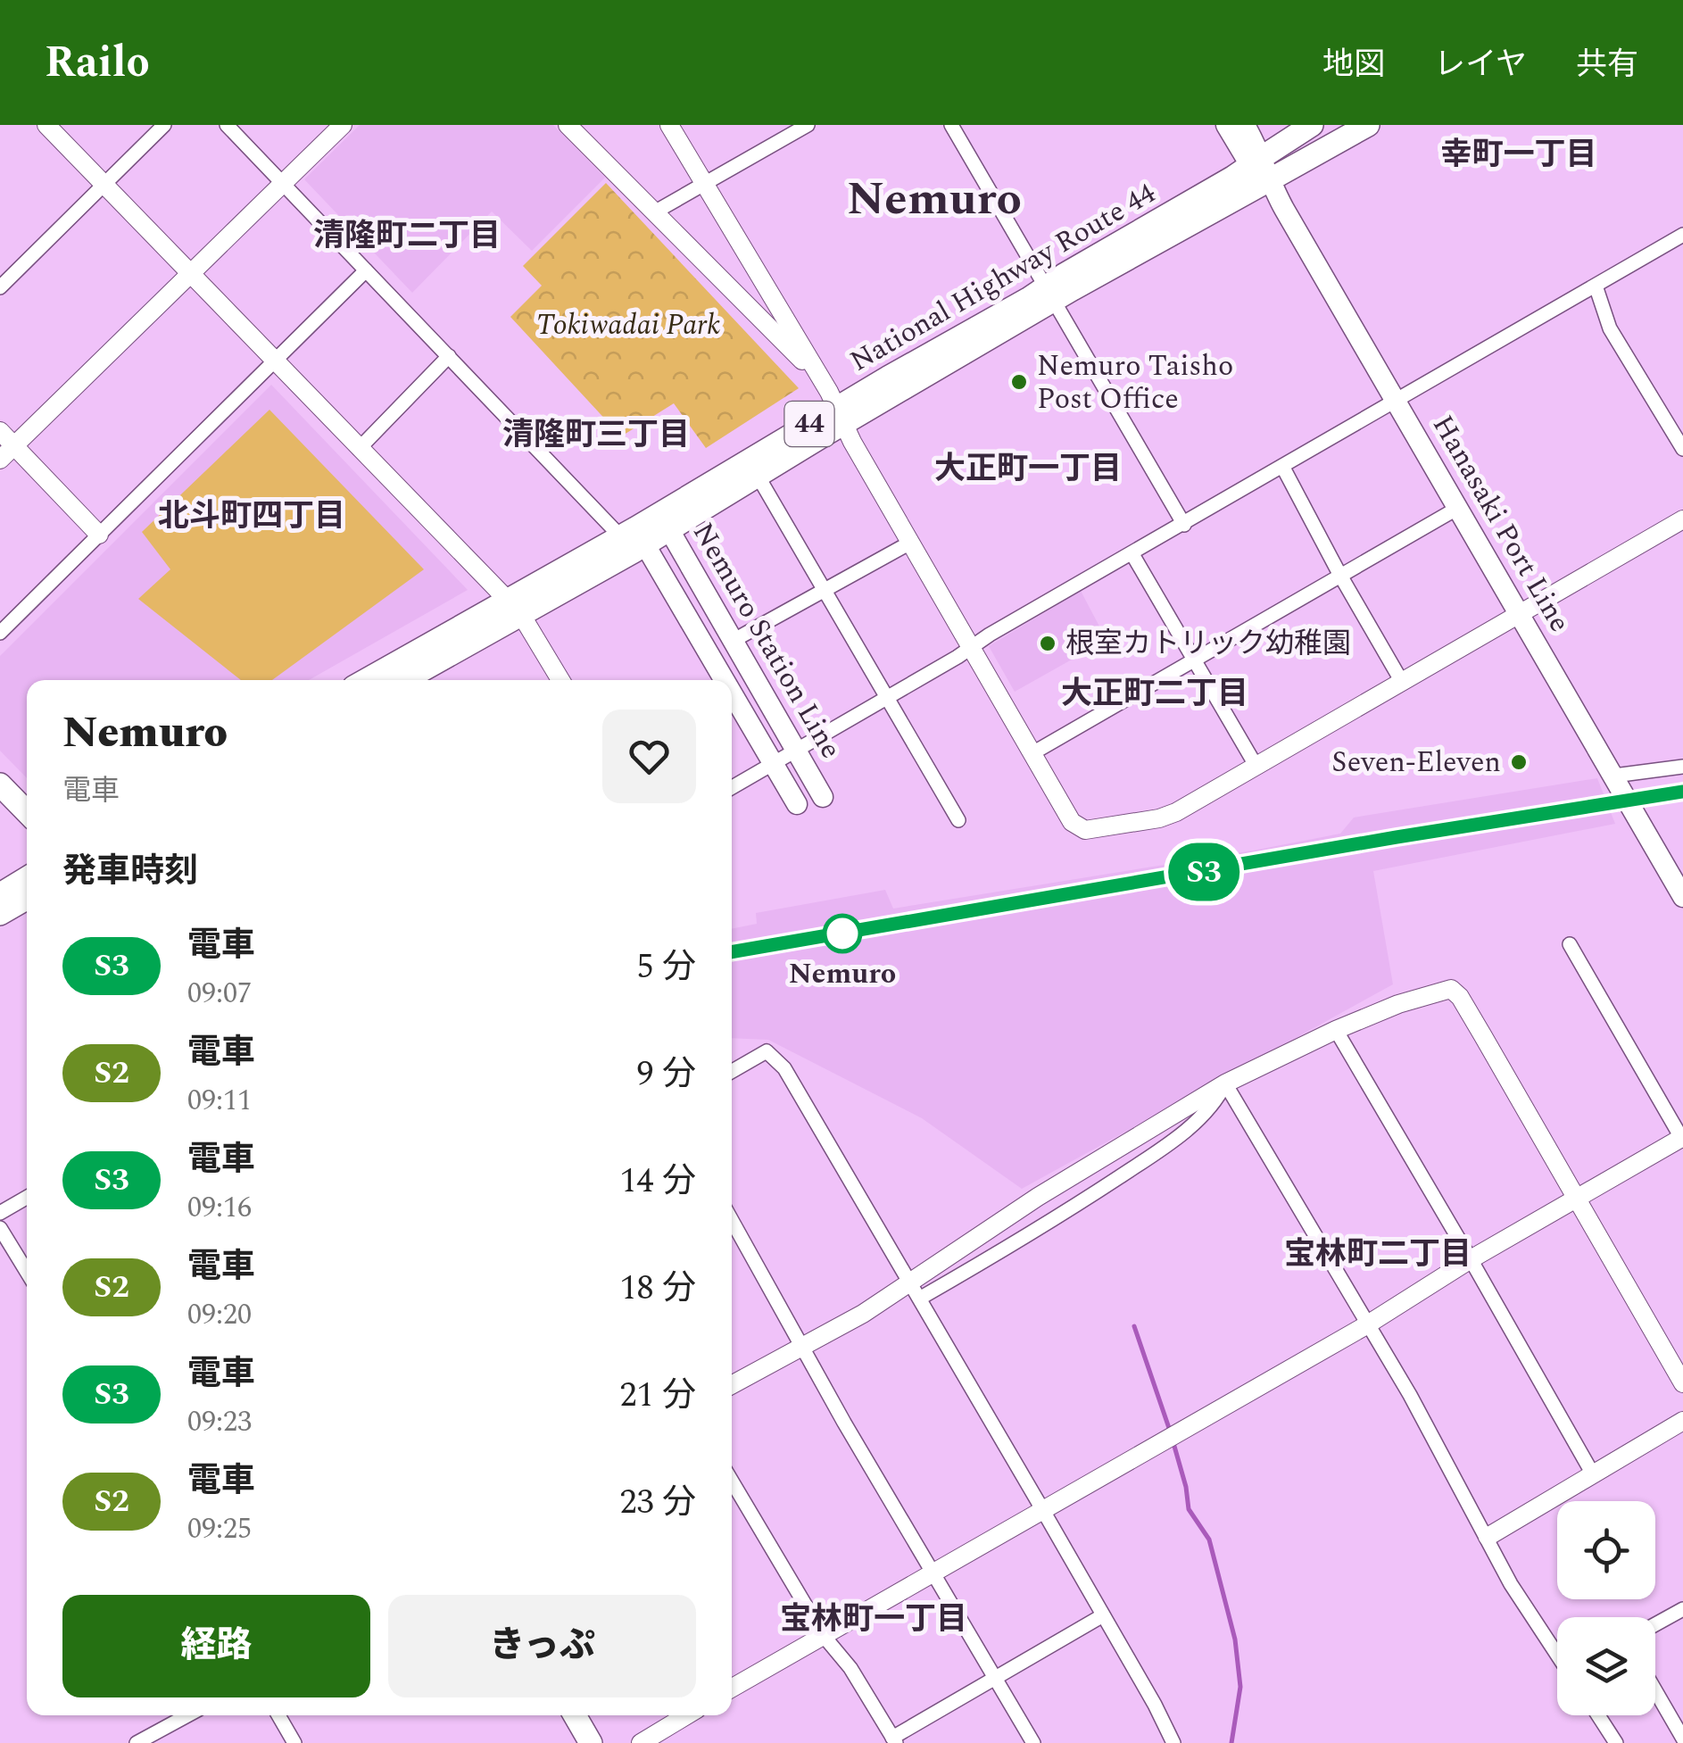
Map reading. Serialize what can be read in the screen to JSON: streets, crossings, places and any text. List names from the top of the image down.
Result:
{
  "streets": {
    "main road": [
      "National Highway Route 44",
      "44",
      "Hanasaki Port Line",
      "Nemuro Station Line"
    ]
  },
  "crossings": [
    ["National Highway Route 44", "Hanasaki Port Line"],
    ["National Highway Route 44", "Nemuro Station Line"]
  ],
  "districts": [
    "幸町一丁目",
    "Nemuro",
    "清隆町二丁目",
    "清隆町三丁目",
    "大正町一丁目",
    "北斗町四丁目",
    "大正町二丁目",
    "宝林町二丁目",
    "宝林町一丁目"
  ],
  "parks": ["Tokiwadai Park"],
  "places": [
    "Nemuro Taisho Post Office",
    "根室カトリック幼稚園",
    "Seven-Eleven",
    "Nemuro"
  ],
  "page": {
    "header": "Railo",
    "nav": ["地図", "レイヤ", "共有"],
    "on_map": "S3",
    "heading": [
      ["Nemuro", "電車"],
      "発車時刻"
    ],
    "list": [
      {
        "mark": "S3",
        "name": "電車",
        "note": "09:07",
        "value": "5 分"
      },
      {
        "mark": "S2",
        "name": "電車",
        "note": "09:11",
        "value": "9 分"
      },
      {
        "mark": "S3",
        "name": "電車",
        "note": "09:16",
        "value": "14 分"
      },
      {
        "mark": "S2",
        "name": "電車",
        "note": "09:20",
        "value": "18 分"
      },
      {
        "mark": "S3",
        "name": "電車",
        "note": "09:23",
        "value": "21 分"
      },
      {
        "mark": "S2",
        "name": "電車",
        "note": "09:25",
        "value": "23 分"
      }
    ],
    "buttons": ["経路", "きっぷ"]
  }
}
